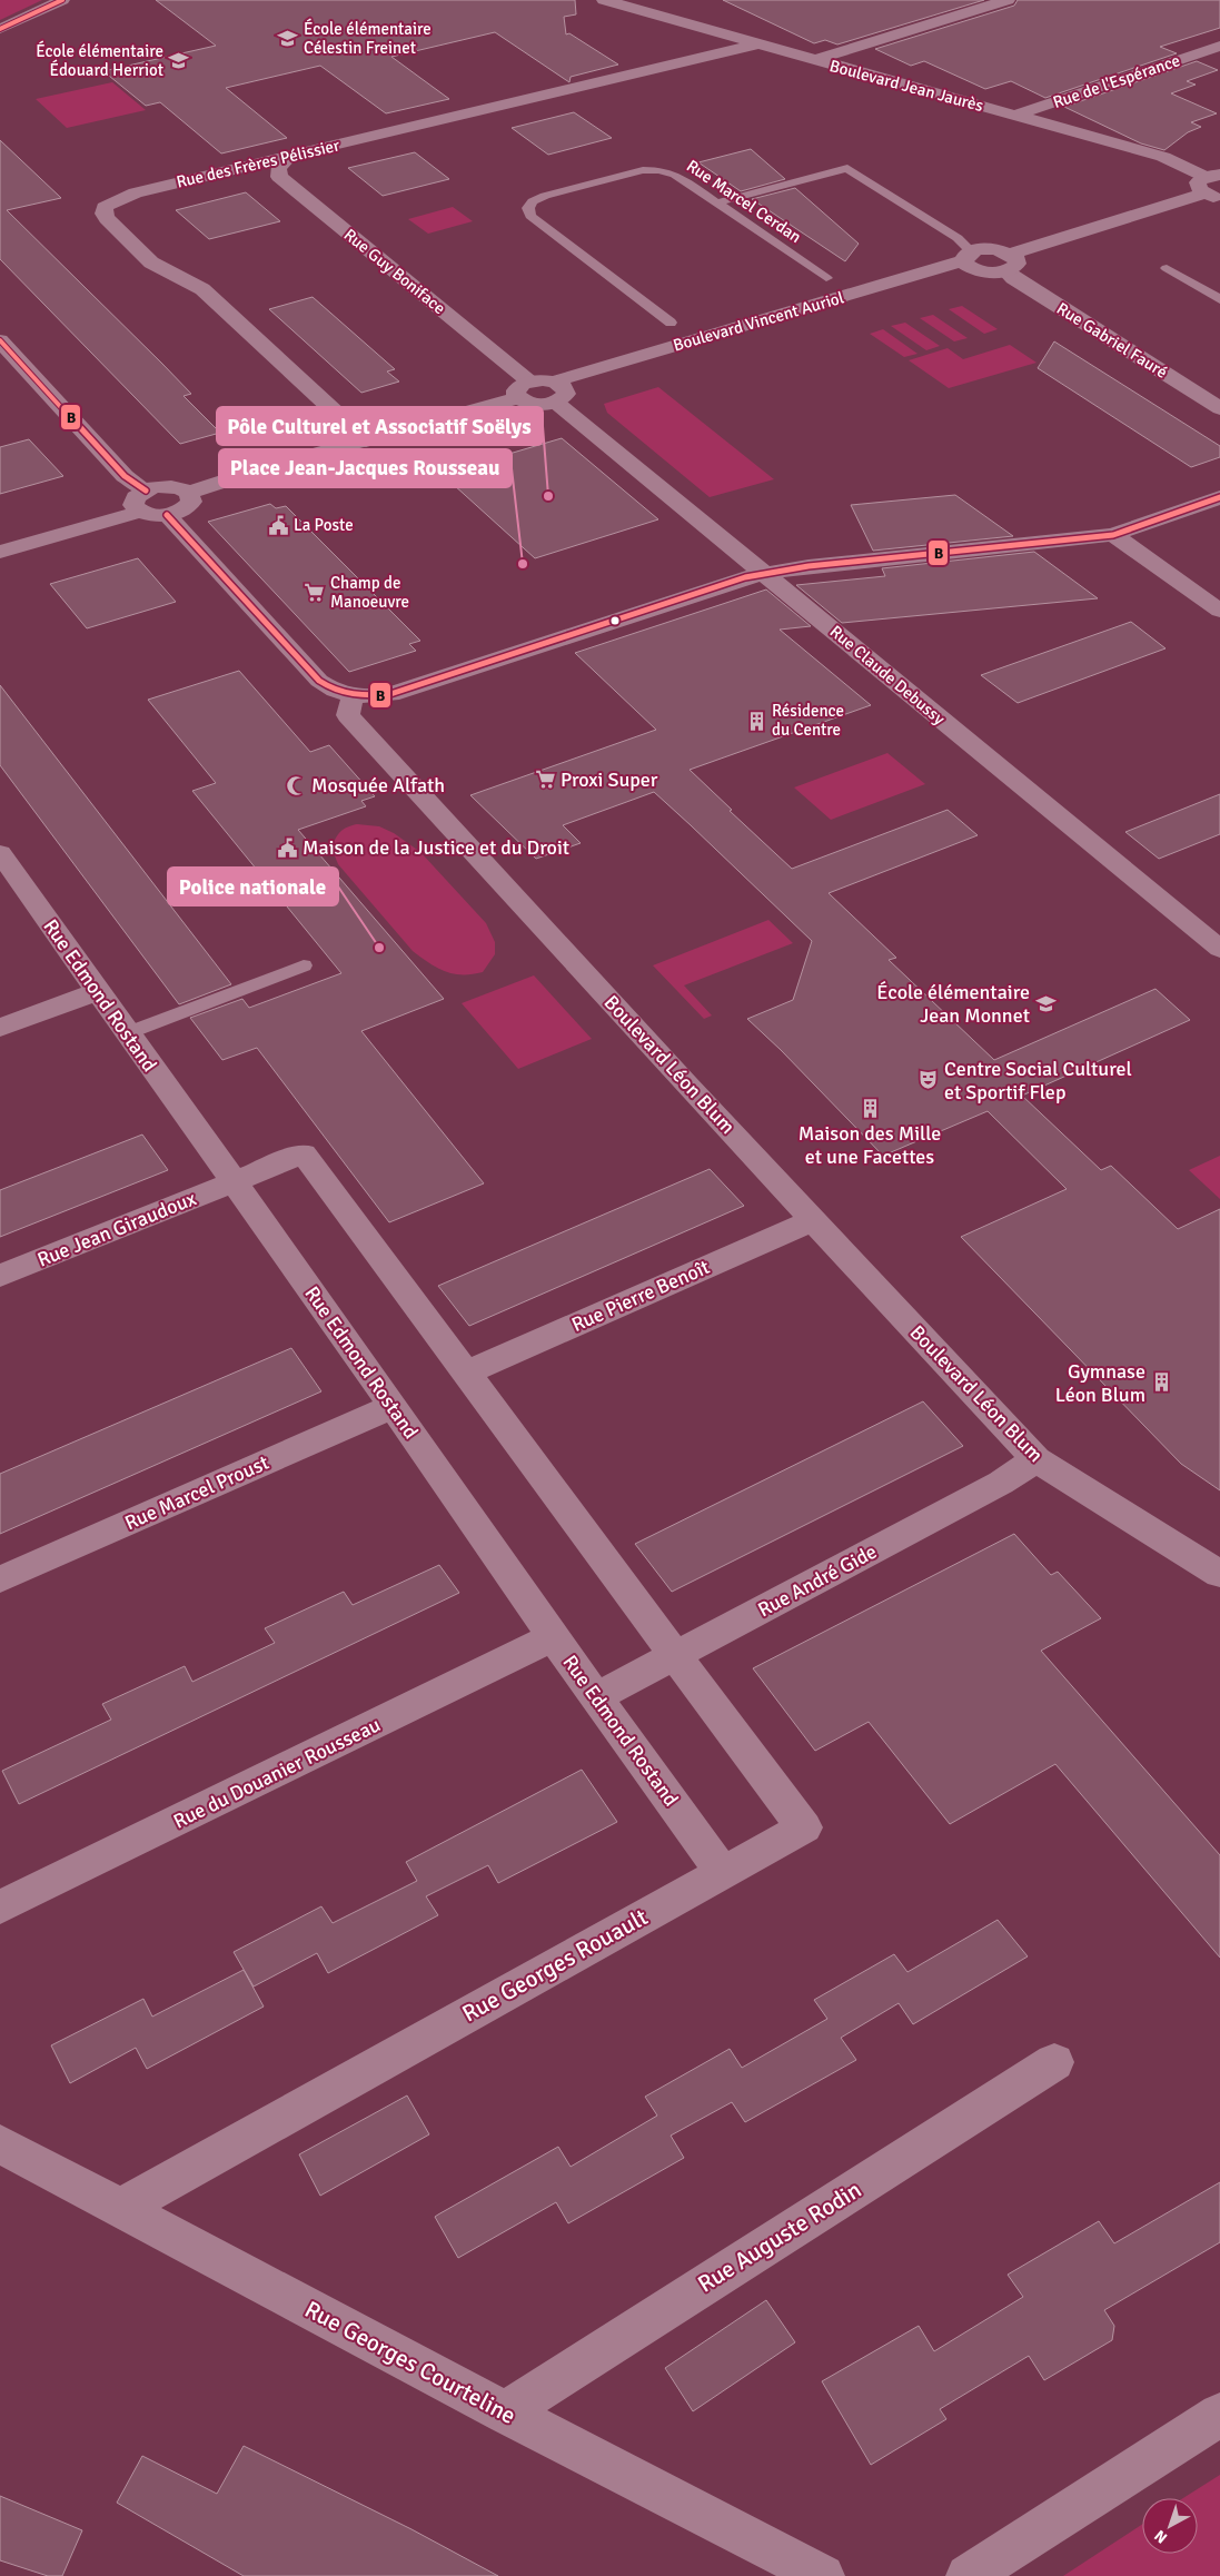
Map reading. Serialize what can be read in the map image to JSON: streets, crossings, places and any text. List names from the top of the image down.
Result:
{
  "streets": {
    "street": [
      "Rue de l'Espérance",
      "Boulevard Jean Jaurès",
      "Rue des Frères Pélissier",
      "Rue Guy Boniface",
      "Boulevard Vincent Auriol",
      "Rue Gabriel Fauré",
      "Rue Claude Debussy",
      "Rue Edmond Rostand",
      "Boulevard Léon Blum",
      "Rue Jean Giraudoux",
      "Rue Pierre Benoît",
      "Rue Marcel Proust",
      "Rue André Gide",
      "Rue du Douanier Rousseau",
      "Rue Georges Rouault",
      "Rue Auguste Rodin",
      "Rue Georges Courteline"
    ],
    "lane": ["Rue Marcel Cerdan"]
  },
  "crossings": [
    ["Rue de l'Espérance", "Boulevard Jean Jaurès"],
    ["Boulevard Jean Jaurès", "Rue des Frères Pélissier"],
    ["Rue des Frères Pélissier", "Rue Guy Boniface"],
    ["Rue Guy Boniface", "Boulevard Vincent Auriol"],
    ["Boulevard Vincent Auriol", "Rue Gabriel Fauré"],
    ["Boulevard Vincent Auriol", "Rue Claude Debussy"],
    ["Rue Edmond Rostand", "Rue Jean Giraudoux"],
    ["Rue Edmond Rostand", "Rue Marcel Proust"],
    ["Rue Edmond Rostand", "Rue André Gide"],
    ["Rue Edmond Rostand", "Rue du Douanier Rousseau"],
    ["Rue Edmond Rostand", "Rue Georges Rouault"],
    ["Boulevard Léon Blum", "Rue Pierre Benoît"],
    ["Boulevard Léon Blum", "Rue André Gide"],
    ["Rue Jean Giraudoux", "Rue Pierre Benoît"],
    ["Rue André Gide", "Rue Georges Rouault"],
    ["Rue Georges Rouault", "Rue Georges Courteline"],
    ["Rue Auguste Rodin", "Rue Georges Courteline"]
  ],
  "places": {
    "school or university": ["École élémentaire Célestin Freinet", "École élémentaire Édouard Herriot", "École élémentaire Jean Monnet"],
    "other": ["Pôle Culturel et Associatif Soëlys", "Place Jean-Jacques Rousseau", "Police nationale"],
    "public building": ["La Poste", "Maison de la Justice et du Droit"],
    "supermarket": ["Champ de Manoeuvre", "Proxi Super"],
    "building": ["Résidence du Centre", "Maison des Mille et une Facettes", "Gymnase Léon Blum"],
    "mosque": ["Mosquée Alfath"],
    "theatre": ["Centre Social Culturel et Sportif Flep"]
  },
  "lines": ["transit line B"],
  "north": "bottom left"
}
